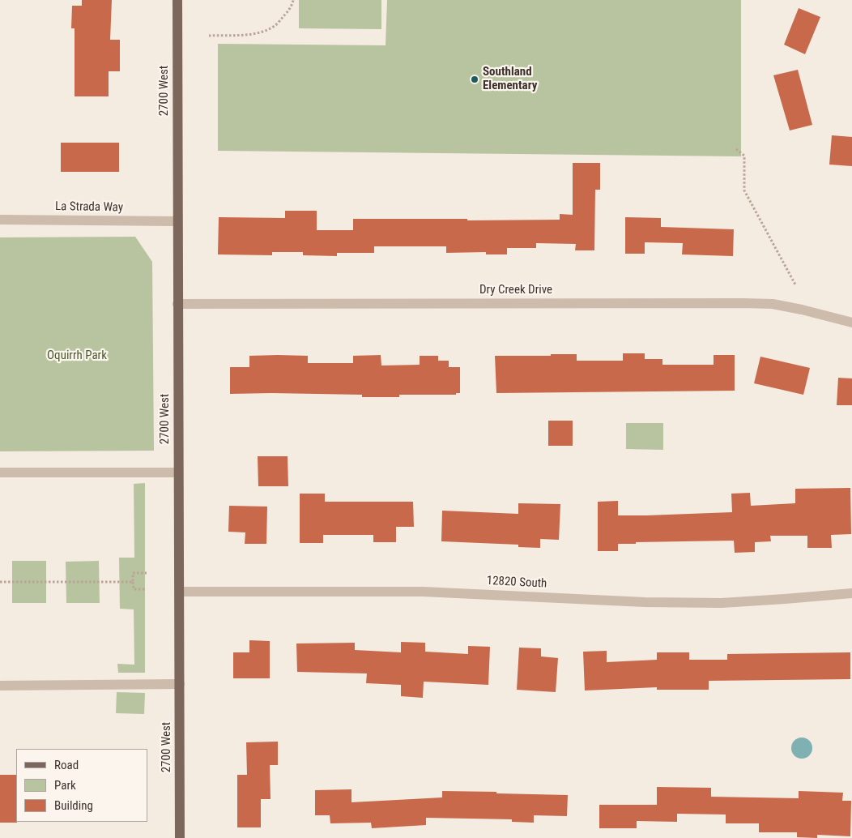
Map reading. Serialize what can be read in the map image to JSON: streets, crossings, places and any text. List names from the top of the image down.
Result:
{
  "streets": {
    "main road": ["2700 West"],
    "street": ["La Strada Way", "Dry Creek Drive", "12820 South"]
  },
  "crossings": [
    ["2700 West", "La Strada Way"],
    ["2700 West", "Dry Creek Drive"],
    ["2700 West", "12820 South"]
  ],
  "parks": ["Oquirrh Park"],
  "places": ["Southland Elementary"],
  "legend": ["Road", "Park", "Building"]
}
